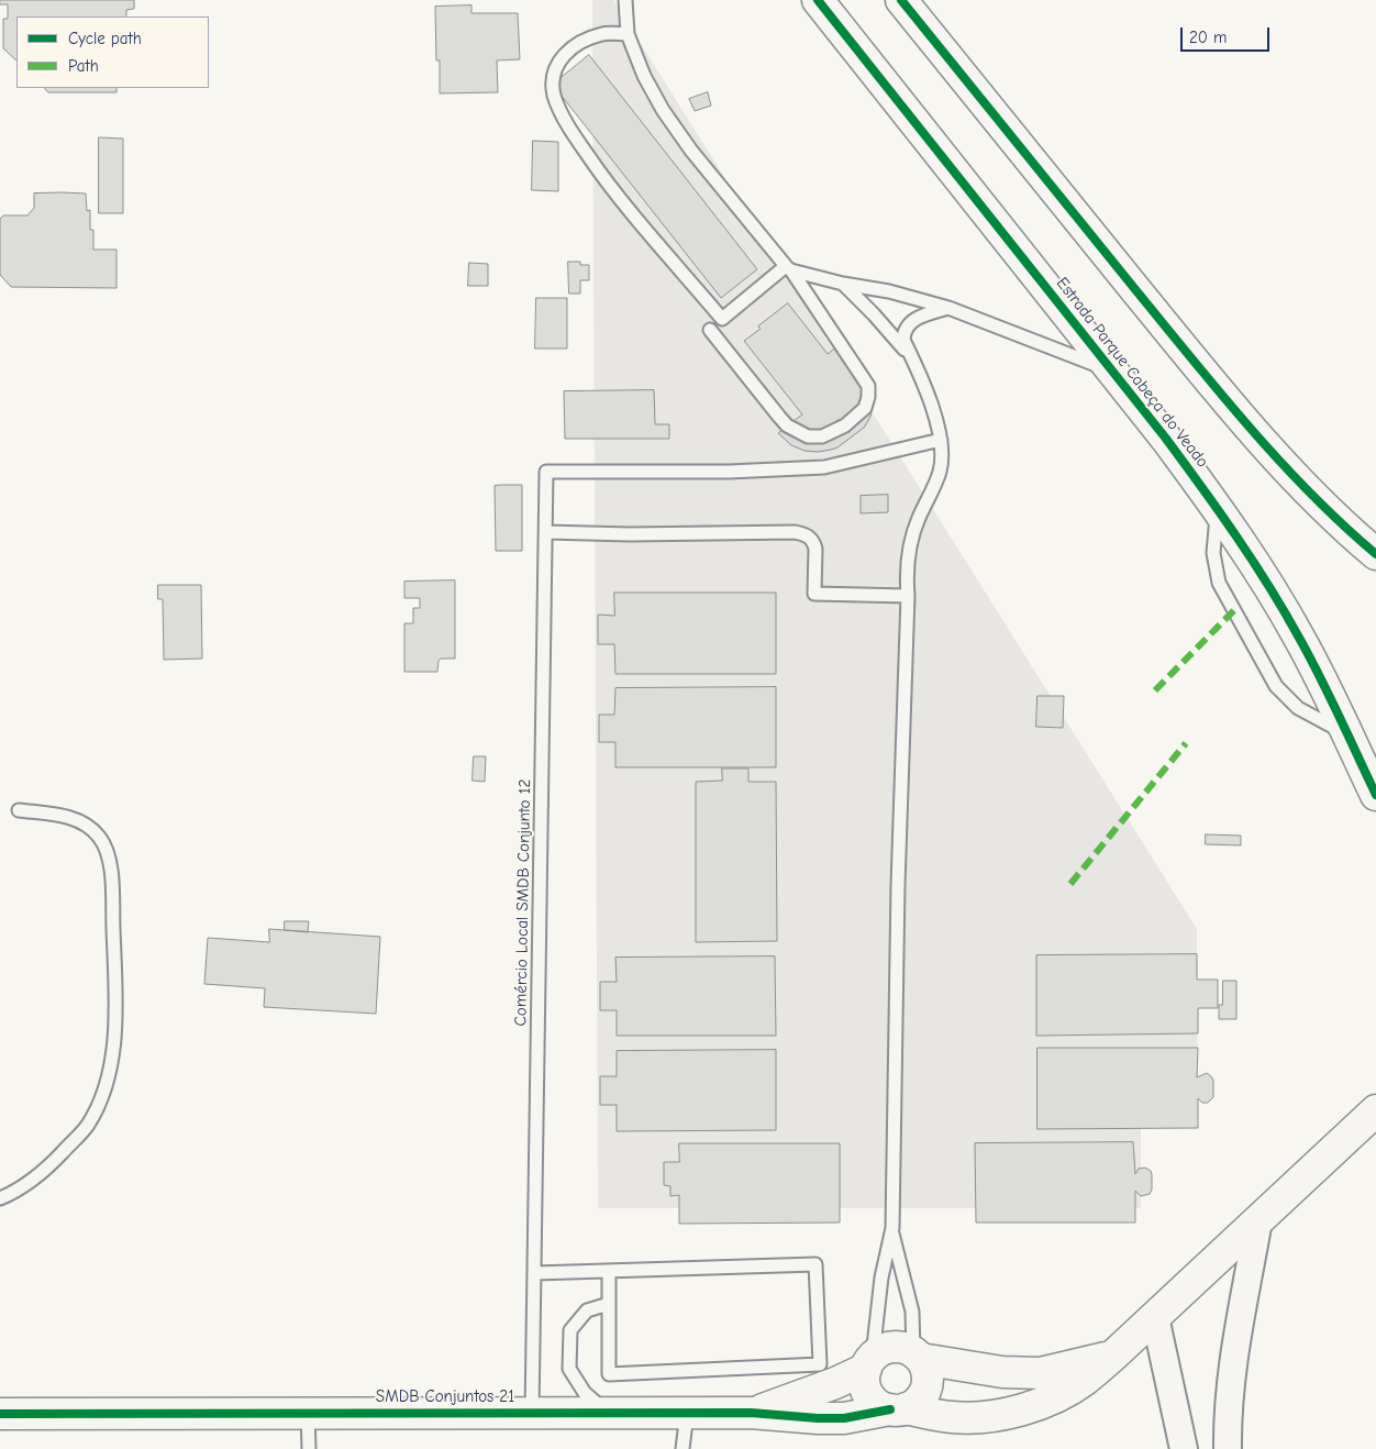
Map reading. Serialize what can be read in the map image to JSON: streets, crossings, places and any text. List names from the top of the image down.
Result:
{
  "streets": {
    "street": ["Estrada Parque Cabeça do Veado", "SMDB Conjuntos 21"],
    "lane": ["Comércio Local SMDB Conjunto 12"]
  },
  "crossings": [
    ["Comércio Local SMDB Conjunto 12", "SMDB Conjuntos 21"]
  ],
  "legend": ["Cycle path", "Path"],
  "scale_bar": "20 m"
}
